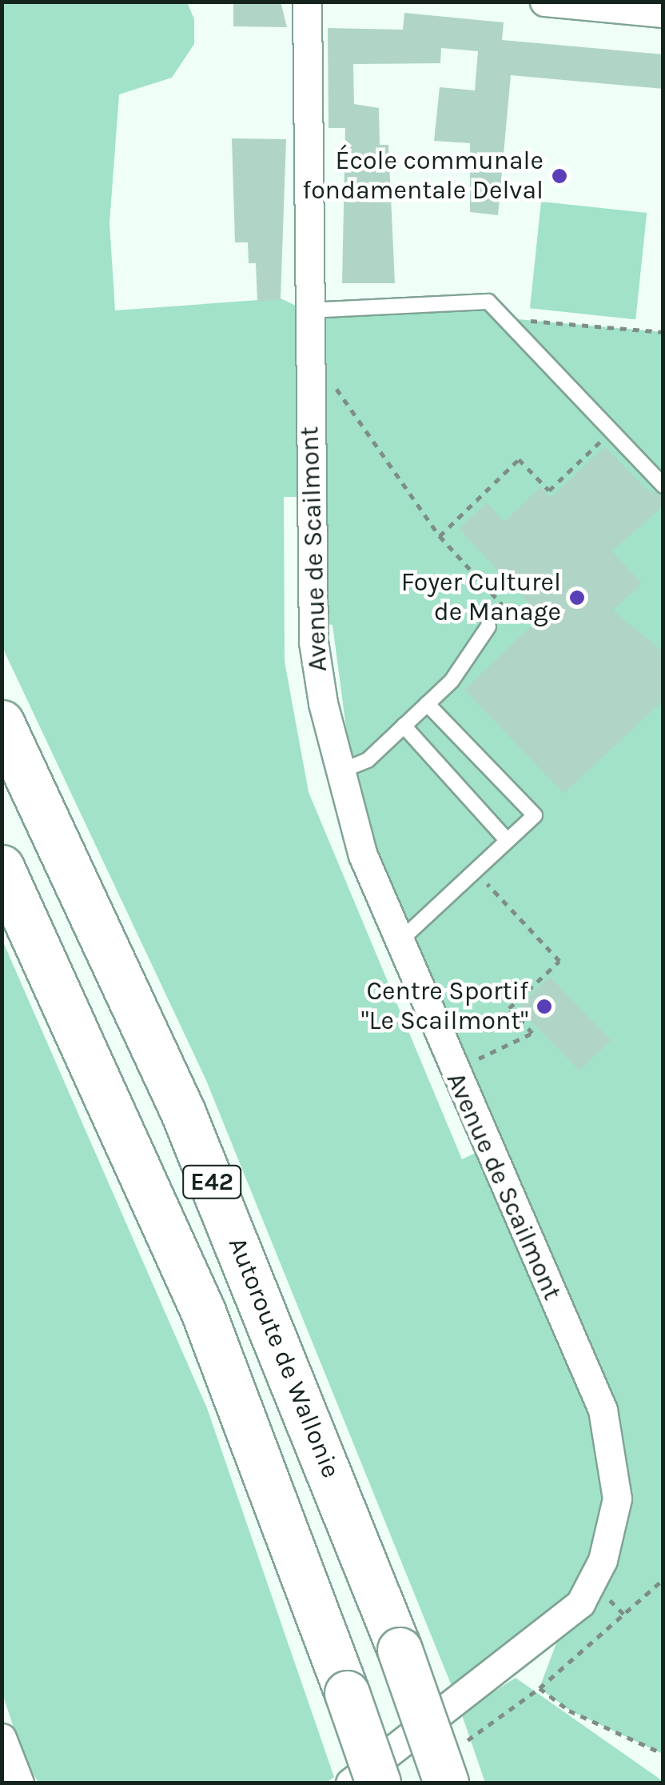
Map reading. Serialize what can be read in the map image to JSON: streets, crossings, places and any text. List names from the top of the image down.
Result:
{
  "streets": {
    "highway": ["E42", "Autoroute de Wallonie"],
    "street": ["Avenue de Scailmont"]
  },
  "places": ["École communale fondamentale Delval", "Foyer Culturel de Manage", "Centre Sportif \"Le Scailmont\""]
}
